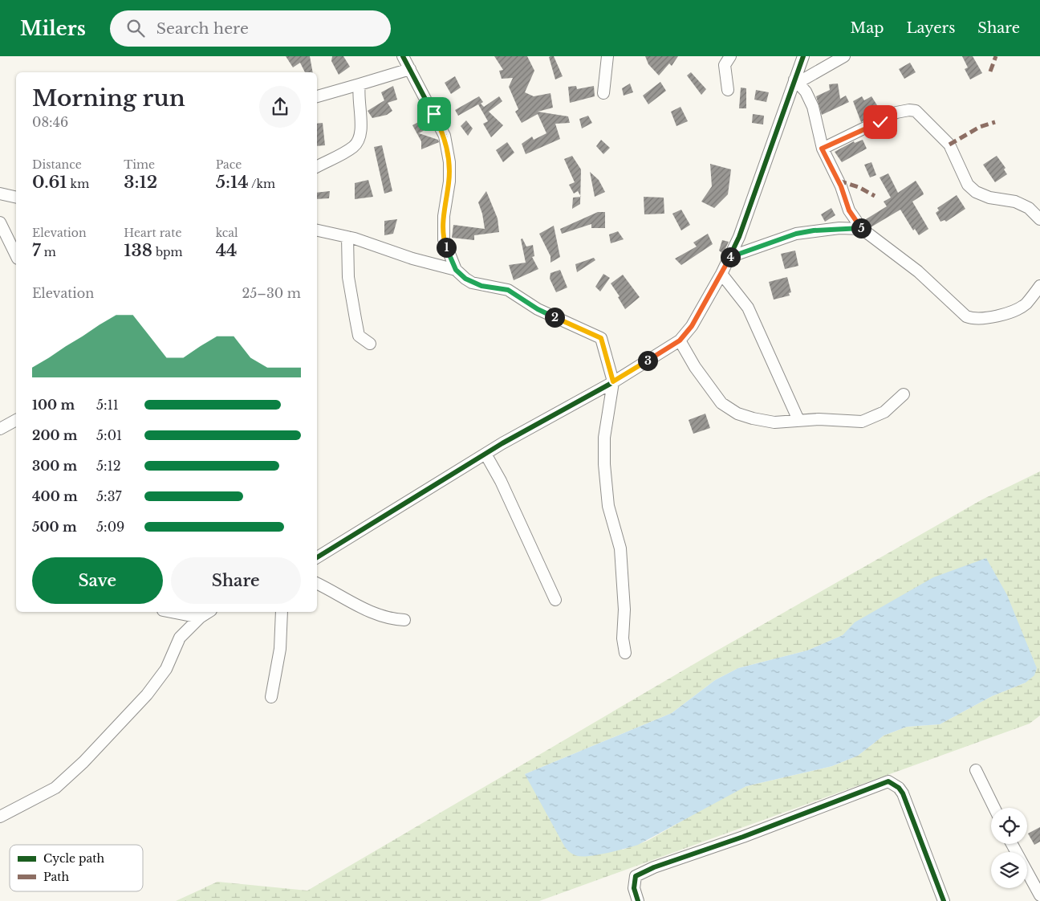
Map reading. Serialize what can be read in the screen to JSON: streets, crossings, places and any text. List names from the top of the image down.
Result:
{
  "legend": ["Cycle path", "Path"],
  "page": {
    "header": "Milers",
    "search": "Search here",
    "nav": ["Map", "Layers", "Share"],
    "heading": ["Morning run", "08:46"],
    "stats": [
      ["Distance", "0.61 km"],
      ["Time", "3:12"],
      ["Pace", "5:14 /km"],
      ["Elevation", "7 m"],
      ["Heart rate", "138 bpm"],
      ["kcal", "44"]
    ],
    "pins": [
      "5",
      "1",
      "4",
      "2",
      "3"
    ],
    "chart": ["Elevation", "25–30 m"],
    "list": [
      {
        "name": "100 m",
        "note": "5:11"
      },
      {
        "name": "200 m",
        "note": "5:01"
      },
      {
        "name": "300 m",
        "note": "5:12"
      },
      {
        "name": "400 m",
        "note": "5:37"
      },
      {
        "name": "500 m",
        "note": "5:09"
      }
    ],
    "buttons": ["Save", "Share"]
  }
}
